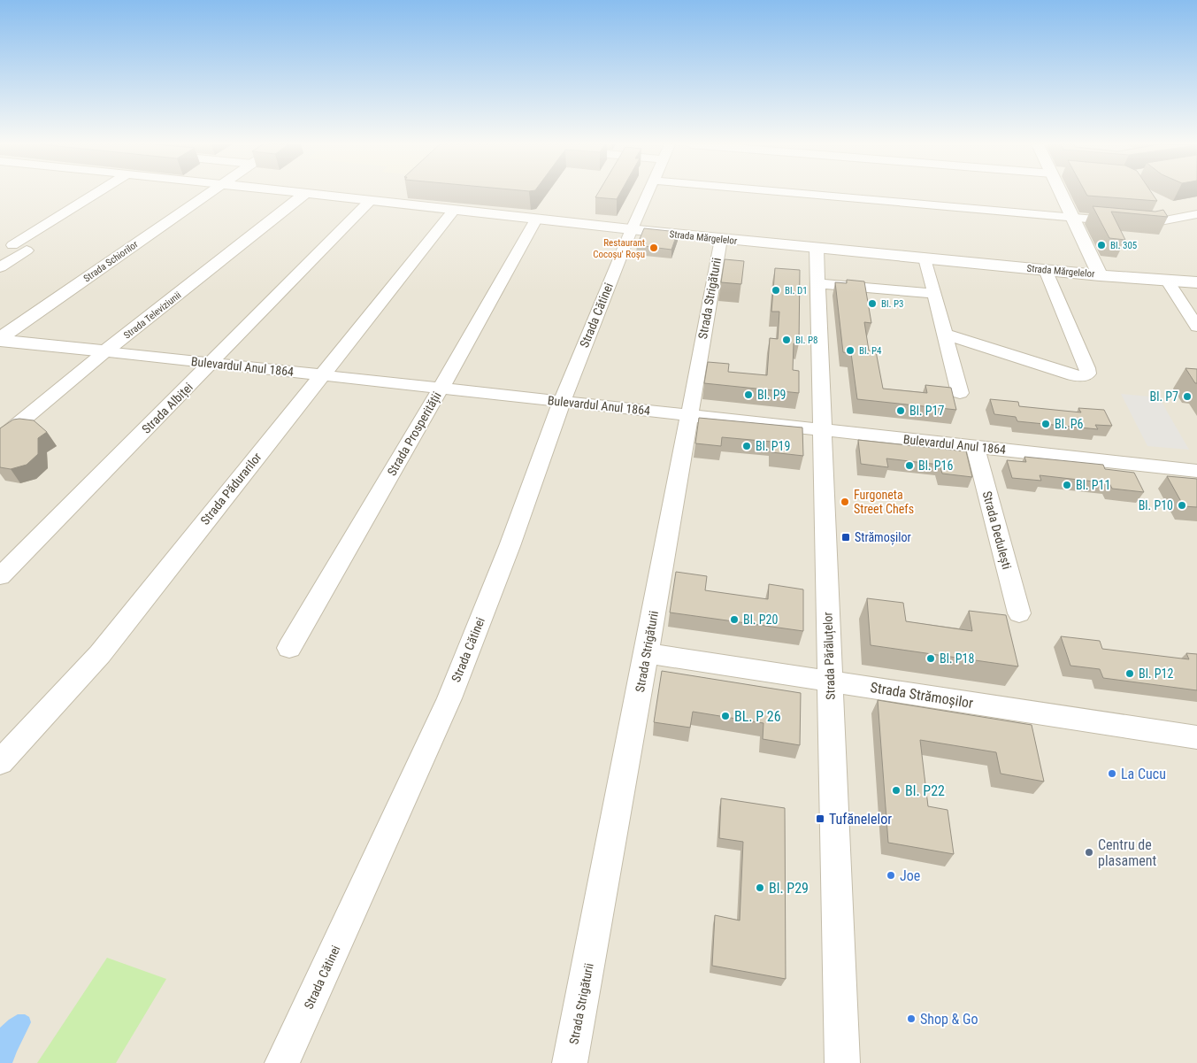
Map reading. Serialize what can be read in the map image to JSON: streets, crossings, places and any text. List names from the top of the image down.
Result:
{
  "streets": {
    "street": [
      "Strada Mărgelelor",
      "Strada Schiorilor",
      "Strada Strigăturii",
      "Strada Televiziunii",
      "Strada Cătinei",
      "Bulevardul Anul 1864",
      "Strada Albiței",
      "Strada Prosperității",
      "Strada Pădurarilor",
      "Strada Dedulești",
      "Strada Părăluțelor",
      "Strada Strămoșilor"
    ]
  },
  "crossings": [
    ["Strada Mărgelelor", "Strada Strigăturii"],
    ["Strada Mărgelelor", "Strada Cătinei"],
    ["Strada Mărgelelor", "Strada Albiței"],
    ["Strada Mărgelelor", "Strada Prosperității"],
    ["Strada Mărgelelor", "Strada Pădurarilor"],
    ["Strada Mărgelelor", "Strada Părăluțelor"],
    ["Strada Schiorilor", "Bulevardul Anul 1864"],
    ["Strada Strigăturii", "Bulevardul Anul 1864"],
    ["Strada Strigăturii", "Strada Strămoșilor"],
    ["Strada Televiziunii", "Bulevardul Anul 1864"],
    ["Strada Cătinei", "Bulevardul Anul 1864"],
    ["Bulevardul Anul 1864", "Strada Albiței"],
    ["Bulevardul Anul 1864", "Strada Prosperității"],
    ["Bulevardul Anul 1864", "Strada Pădurarilor"],
    ["Bulevardul Anul 1864", "Strada Dedulești"],
    ["Bulevardul Anul 1864", "Strada Părăluțelor"],
    ["Strada Părăluțelor", "Strada Strămoșilor"]
  ],
  "places": {
    "other": [
      "Bl. 305",
      "Restaurant Cocoșu' Roșu",
      "Bl. D1",
      "Bl. P3",
      "Bl. P8",
      "Bl. P4",
      "Bl. P9",
      "Bl. P7",
      "Bl. P17",
      "Bl. P6",
      "Bl. P19",
      "Bl. P16",
      "Bl. P11",
      "Furgoneta Street Chefs",
      "Bl. P10",
      "Bl. P20",
      "Bl. P18",
      "Bl. P12",
      "BL. P 26",
      "La Cucu",
      "Bl. P22",
      "Centru de plasament",
      "Joe",
      "Bl. P29",
      "Shop & Go"
    ],
    "transit": ["Strămoșilor", "Tufănelelor"]
  }
}
